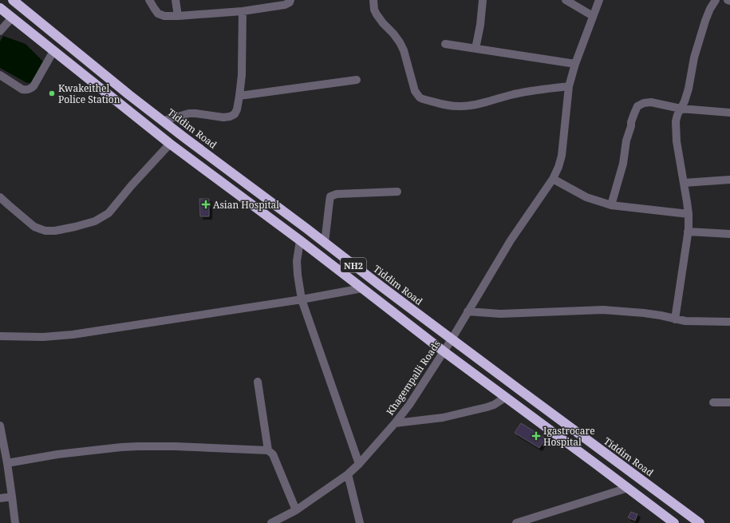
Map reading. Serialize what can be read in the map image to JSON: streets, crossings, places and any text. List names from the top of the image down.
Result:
{
  "streets": {
    "highway": ["Tiddim Road", "NH2"],
    "street": ["Khagempalli Roads"]
  },
  "crossings": [
    ["Tiddim Road", "Khagempalli Roads"],
    ["NH2", "Khagempalli Roads"]
  ],
  "places": {
    "other": ["Kwakeithel Police Station"],
    "health": ["Asian Hospital", "Igastrocare Hospital"]
  }
}
